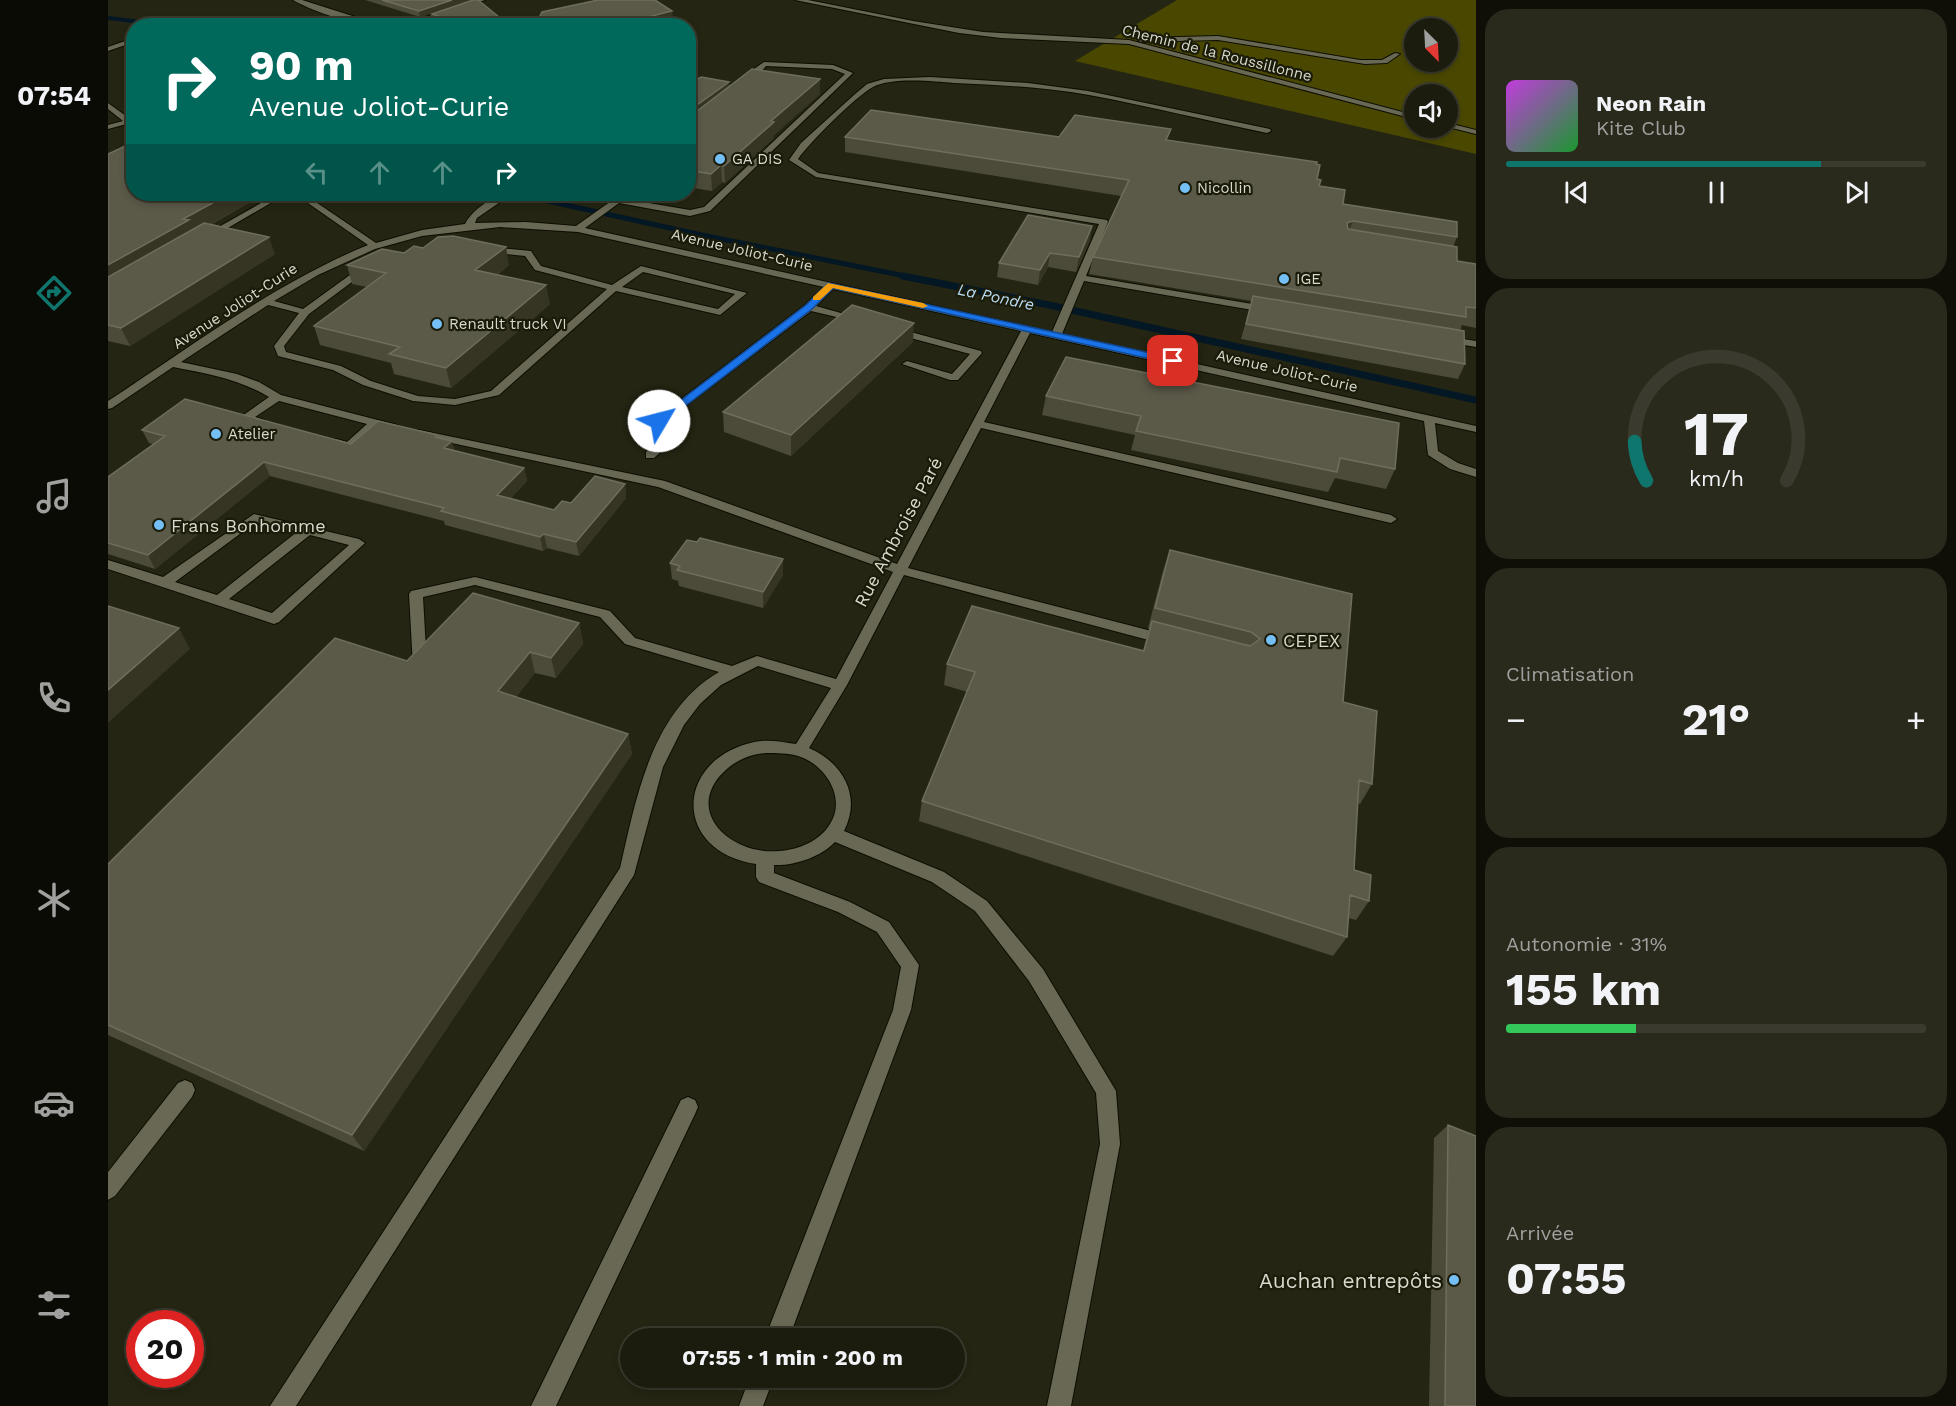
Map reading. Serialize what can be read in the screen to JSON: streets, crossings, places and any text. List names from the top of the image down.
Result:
{
  "streets": {
    "street": ["Chemin de la Roussillonne", "Avenue Joliot-Curie", "Rue Ambroise Paré"]
  },
  "crossings": [
    ["Avenue Joliot-Curie", "Rue Ambroise Paré"]
  ],
  "water": ["La Pondre"],
  "places": [
    "GA DIS",
    "Nicollin",
    "IGE",
    "Renault truck VI",
    "Atelier",
    "Frans Bonhomme",
    "CEPEX",
    "Auchan entrepôts"
  ],
  "north": "bottom right",
  "page": {
    "tabs": "07:54",
    "turn": ["90 m", "Avenue Joliot-Curie"],
    "song": ["Neon Rain", "Kite Club"],
    "tile": [
      "Climatisation",
      ["Autonomie · 31%", "155 km"],
      ["Arrivée", "07:55"]
    ],
    "heat": ["−", "21°", "+"],
    "limit": "20",
    "trip": "07:55 · 1 min · 200 m",
    "gauge": ["17", "km/h"]
  }
}
